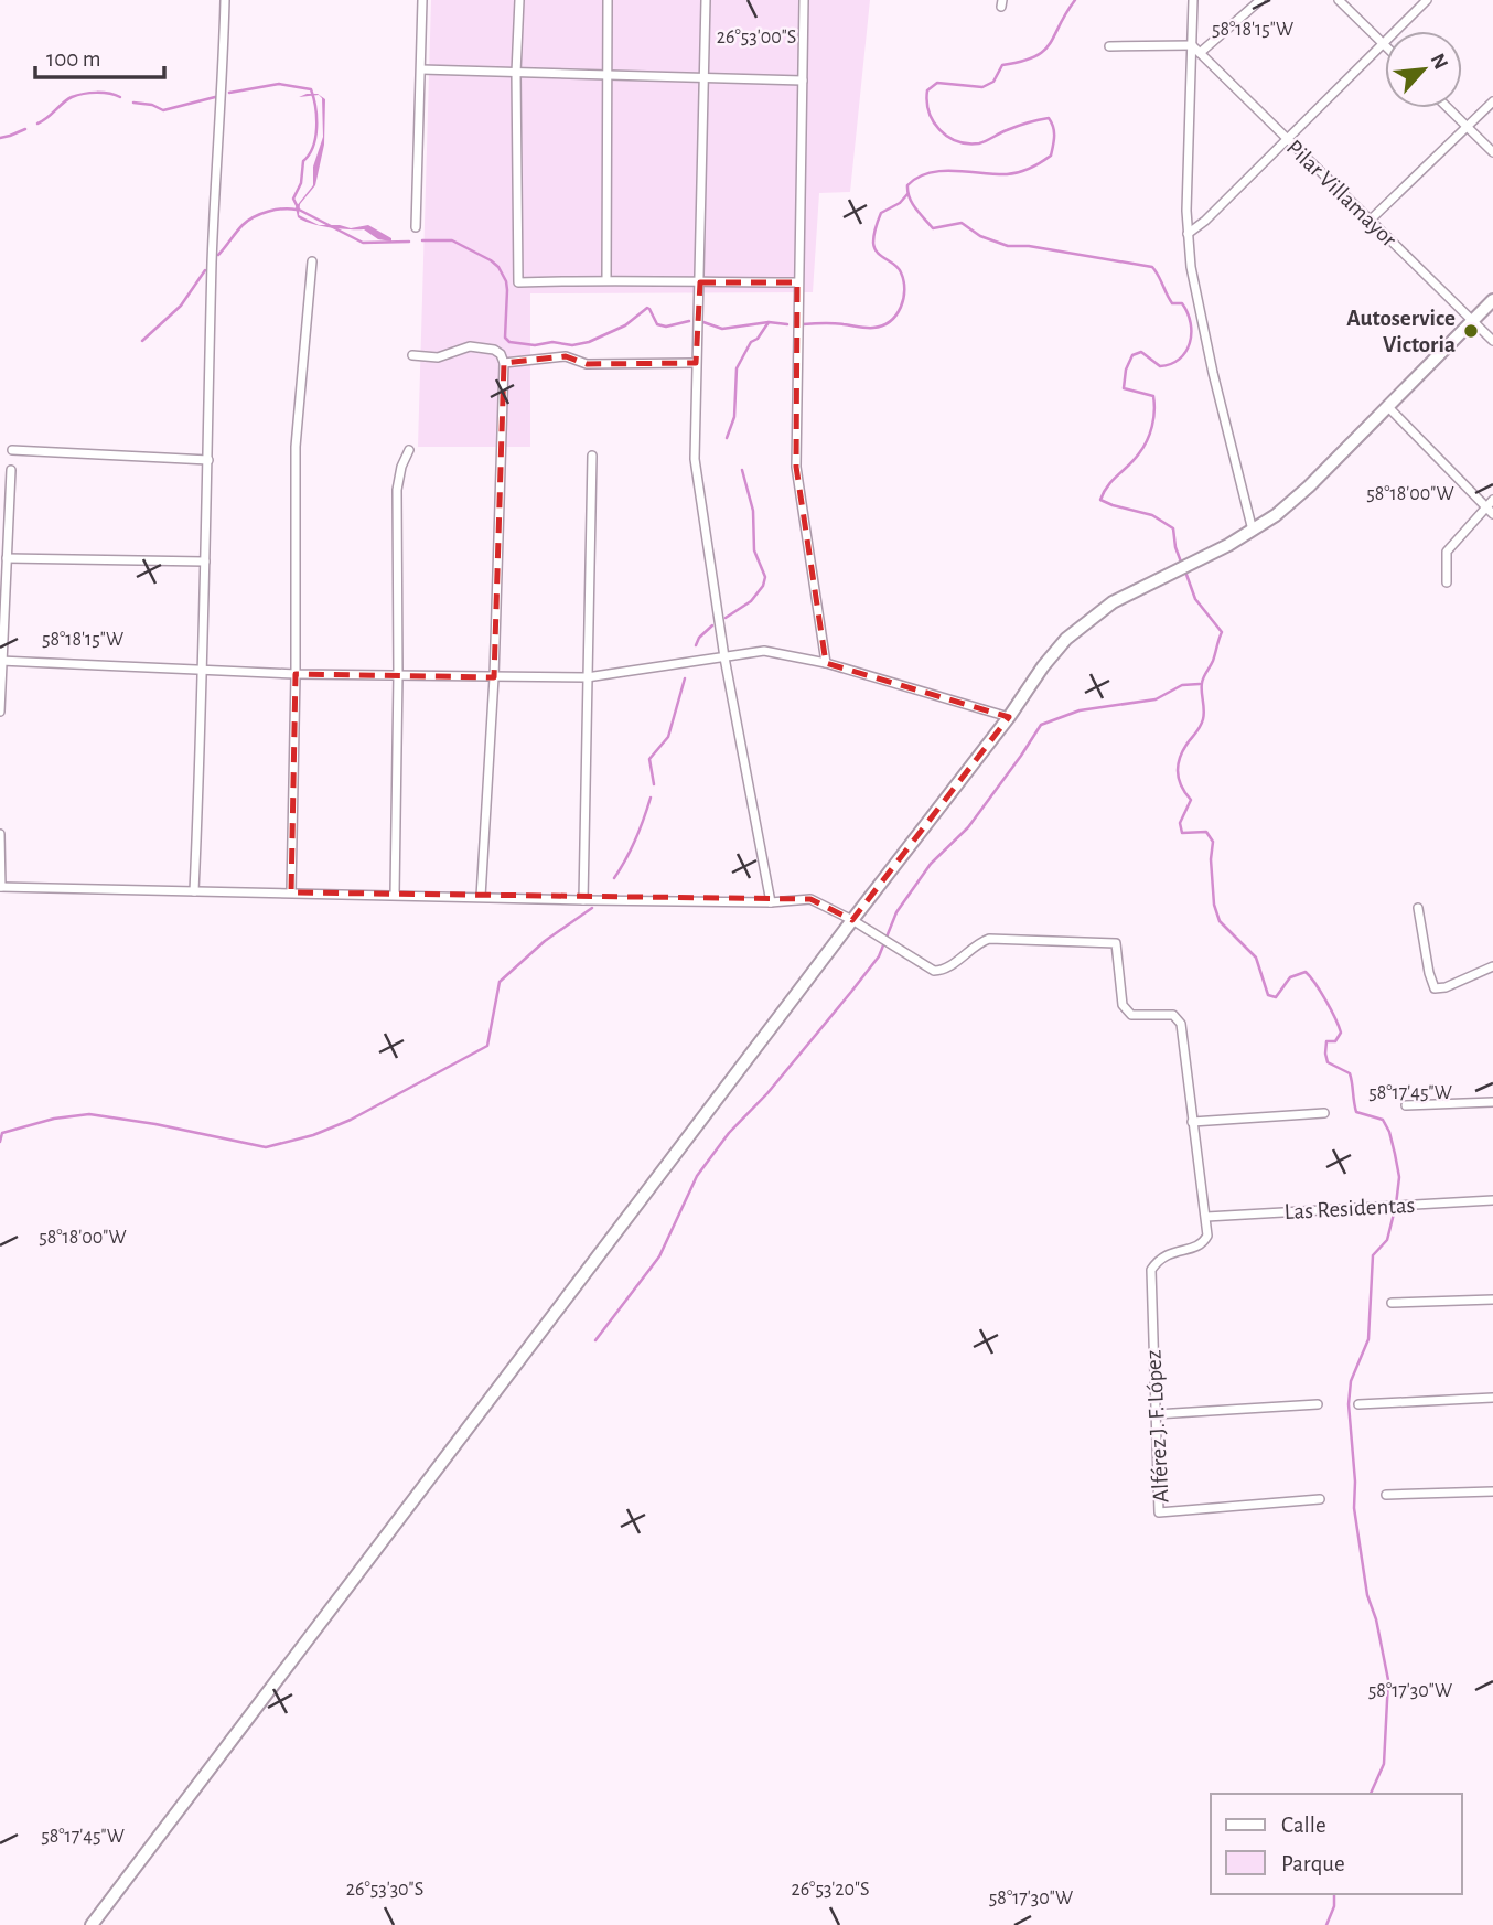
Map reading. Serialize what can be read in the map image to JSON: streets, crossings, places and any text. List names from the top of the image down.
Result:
{
  "streets": {
    "street": ["Pilar Villamayor", "Las Residentas", "Alférez J. F. López"]
  },
  "crossings": [
    ["Las Residentas", "Alférez J. F. López"]
  ],
  "places": ["Autoservice Victoria"],
  "legend": ["Calle", "Parque"],
  "scale_bar": "100 m",
  "north": "top right",
  "coordinates": [
    "58°18'15\"W",
    "26°53'00\"S",
    "58°18'00\"W",
    "58°17'45\"W",
    "58°17'30\"W",
    "26°53'30\"S",
    "26°53'20\"S"
  ]
}
